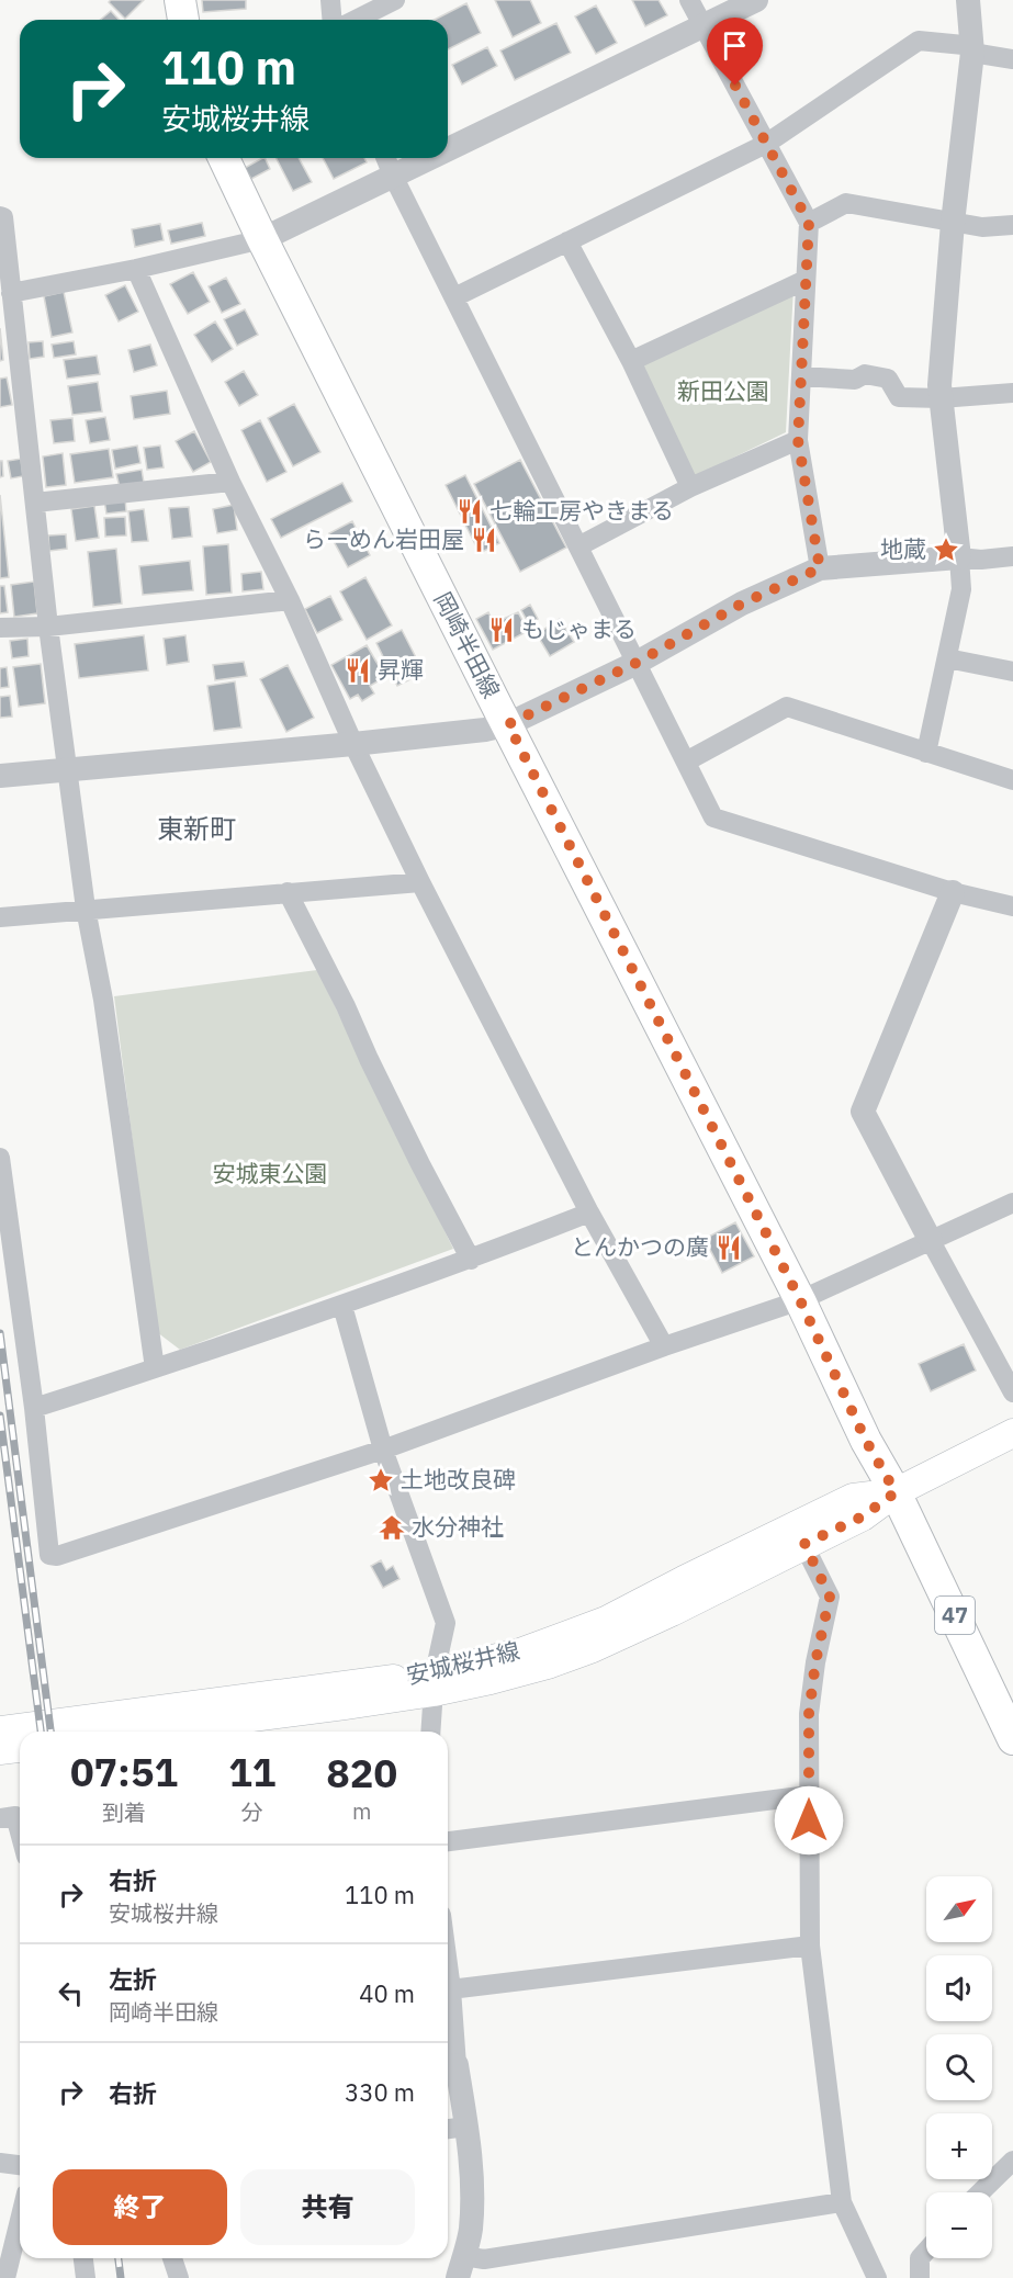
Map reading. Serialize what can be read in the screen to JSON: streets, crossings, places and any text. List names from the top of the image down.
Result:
{
  "streets": {
    "main road": ["岡崎半田線", "47", "安城桜井線"]
  },
  "crossings": [
    ["岡崎半田線", "安城桜井線"]
  ],
  "districts": ["東新町"],
  "parks": ["新田公園", "安城東公園"],
  "places": {
    "restaurant": [
      "七輪工房やきまる",
      "らーめん岩田屋",
      "もじゃまる",
      "昇輝",
      "とんかつの廣"
    ],
    "place": ["地蔵", "土地改良碑"],
    "temple": ["水分神社"]
  },
  "north": "top right",
  "page": {
    "turn": ["110 m", "安城桜井線"],
    "eta": [
      "07:51",
      "到着",
      "11",
      "分",
      "820",
      "m"
    ],
    "list": [
      {
        "name": "右折",
        "note": "安城桜井線",
        "value": "110 m"
      },
      {
        "name": "左折",
        "note": "岡崎半田線",
        "value": "40 m"
      },
      {
        "name": "右折",
        "value": "330 m"
      }
    ],
    "map_buttons": ["+", "−"],
    "buttons": ["終了", "共有"]
  }
}
